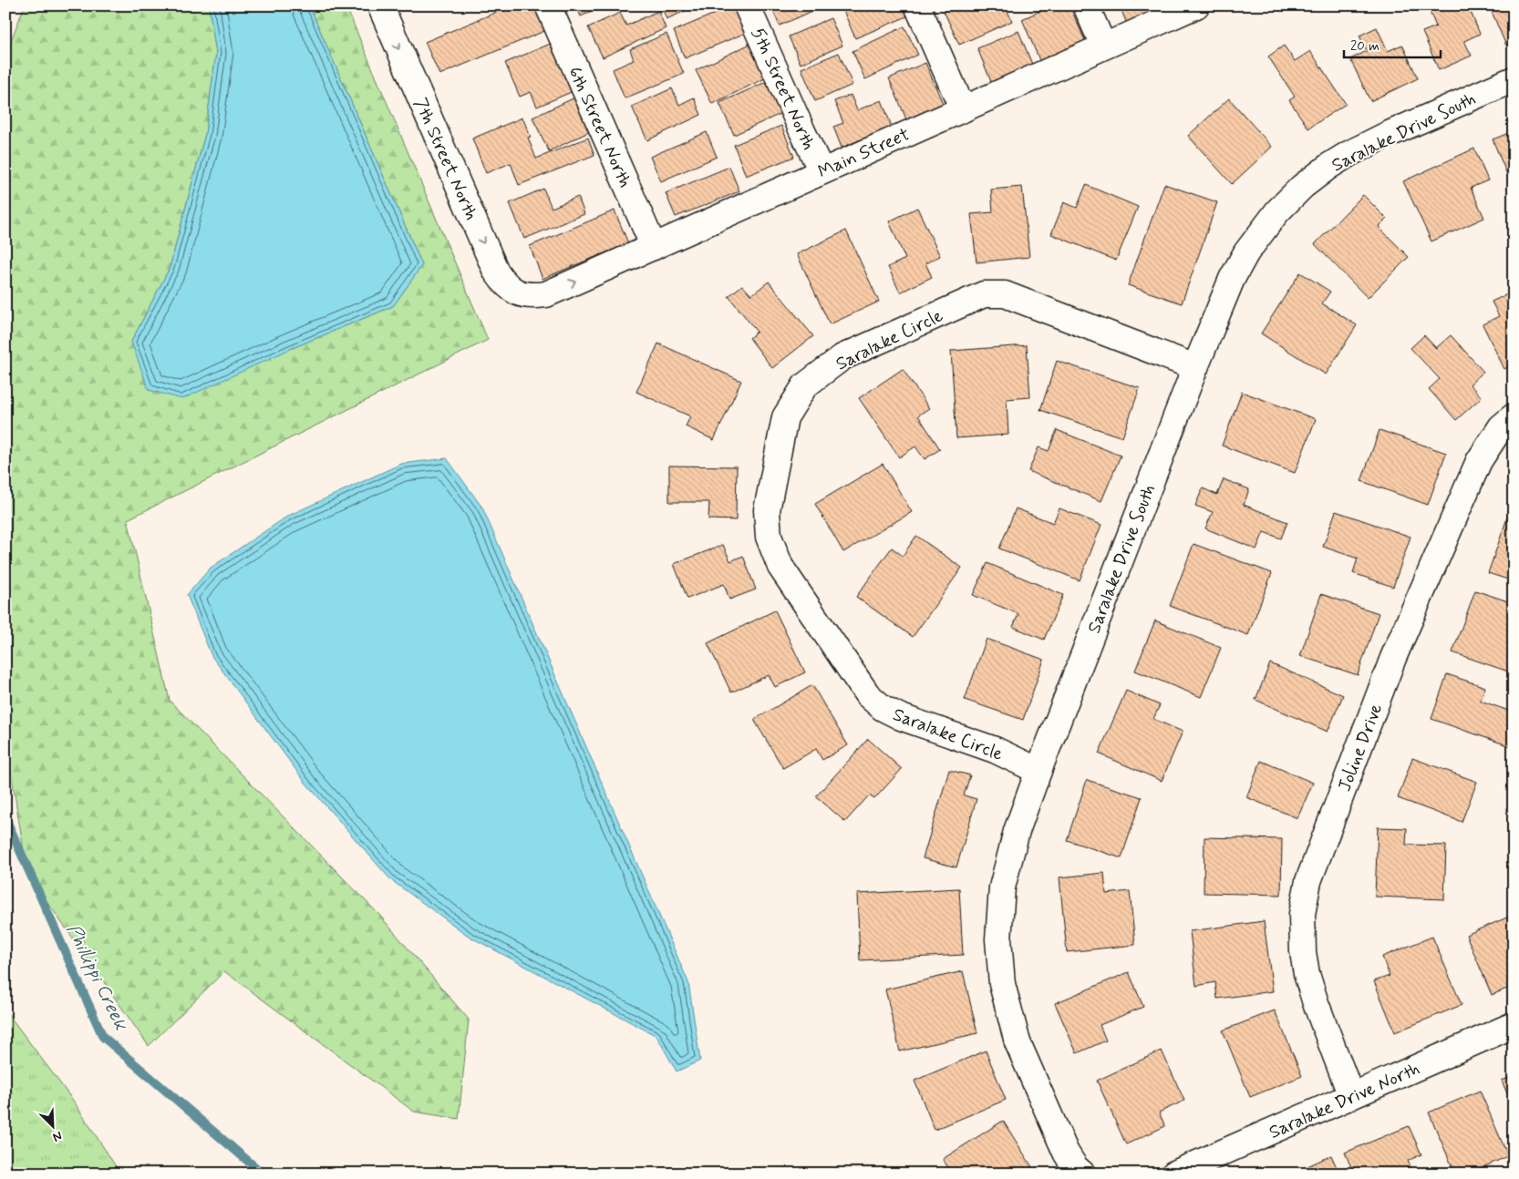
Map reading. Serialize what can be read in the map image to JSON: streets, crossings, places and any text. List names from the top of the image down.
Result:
{
  "streets": {
    "street": [
      "5th Street North",
      "6th Street North",
      "Saralake Drive South",
      "Main Street",
      "7th Street North",
      "Saralake Circle",
      "Joline Drive",
      "Saralake Drive North"
    ]
  },
  "crossings": [
    ["5th Street North", "Main Street"],
    ["6th Street North", "Main Street"],
    ["Saralake Drive South", "Saralake Circle"],
    ["Main Street", "7th Street North"],
    ["Joline Drive", "Saralake Drive North"]
  ],
  "one_way": ["7th Street North"],
  "water": ["Phillippi Creek"],
  "scale_bar": "20 m",
  "north": "bottom right"
}
